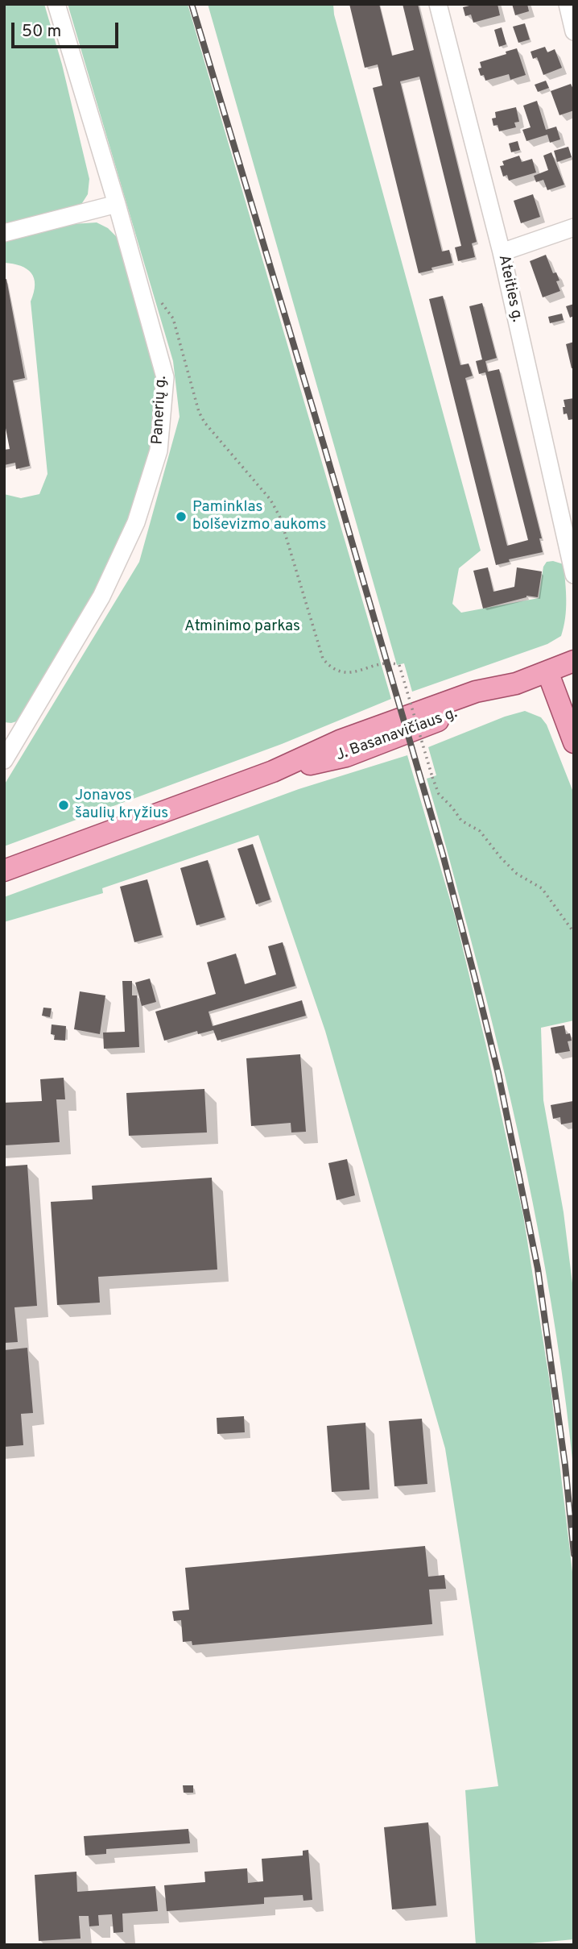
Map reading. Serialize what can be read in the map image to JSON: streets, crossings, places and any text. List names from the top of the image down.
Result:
{
  "streets": {
    "main road": ["J. Basanavičiaus g."],
    "street": ["Ateities g.", "Panerių g."]
  },
  "parks": ["Atminimo parkas"],
  "places": ["Paminklas bolševizmo aukoms", "Jonavos šaulių kryžius"],
  "scale_bar": "50 m"
}
